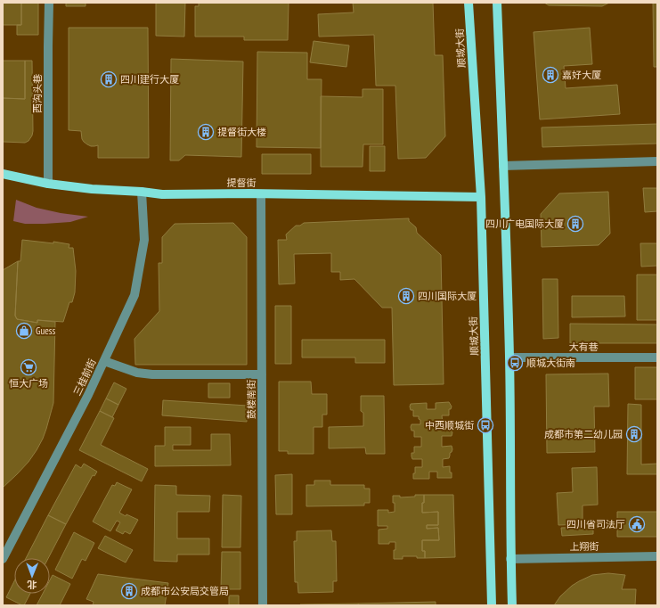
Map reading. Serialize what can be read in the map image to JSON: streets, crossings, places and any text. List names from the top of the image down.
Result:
{
  "streets": {
    "main road": ["顺城大街", "提督街"],
    "street": [
      "西沟头巷",
      "大有巷",
      "三桂前街",
      "鼓楼南街",
      "上翔街"
    ]
  },
  "crossings": [
    ["顺城大街", "提督街"],
    ["西沟头巷", "提督街"],
    ["提督街", "三桂前街"],
    ["提督街", "鼓楼南街"]
  ],
  "places": {
    "building": [
      "嘉好大厦",
      "四川建行大厦",
      "提督街大楼",
      "四川广电国际大厦",
      "四川国际大厦",
      "成都市第二幼儿园",
      "成都市公安局交管局"
    ],
    "shop": ["Guess"],
    "bus stop": ["顺城大街南", "中西顺城街"],
    "supermarket": ["恒大广场"],
    "public building": ["四川省司法厅"]
  },
  "north": "bottom"
}
